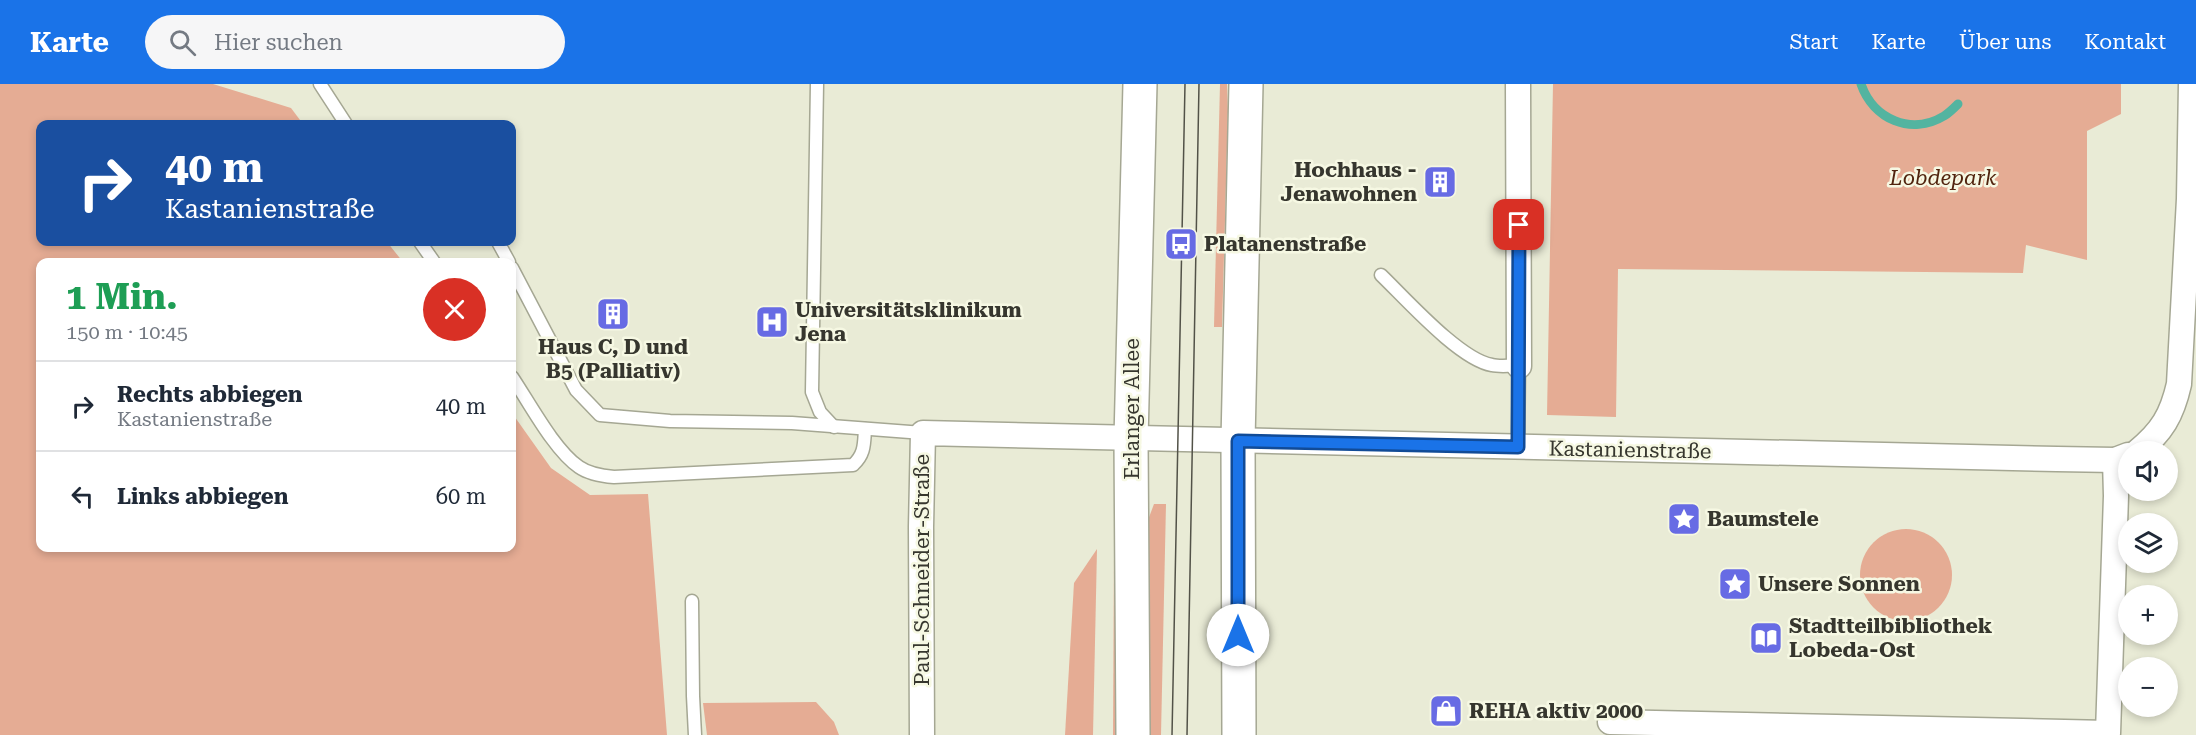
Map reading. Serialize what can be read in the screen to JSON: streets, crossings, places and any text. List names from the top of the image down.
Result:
{
  "streets": {
    "main road": ["Erlanger Allee"],
    "street": ["Kastanienstraße", "Paul-Schneider-Straße"]
  },
  "crossings": [
    ["Erlanger Allee", "Kastanienstraße"],
    ["Erlanger Allee", "Paul-Schneider-Straße"],
    ["Kastanienstraße", "Paul-Schneider-Straße"]
  ],
  "parks": ["Lobdepark"],
  "places": {
    "building": ["Hochhaus - Jenawohnen", "Haus C, D und B5 (Palliativ)"],
    "bus stop": ["Platanenstraße"],
    "hospital": ["Universitätsklinikum Jena"],
    "place": ["Baumstele", "Unsere Sonnen"],
    "library": ["Stadtteilbibliothek Lobeda-Ost"],
    "shop": ["REHA aktiv 2000"]
  },
  "page": {
    "header": "Karte",
    "search": "Hier suchen",
    "nav": [
      "Start",
      "Karte",
      "Über uns",
      "Kontakt"
    ],
    "turn": ["40 m", "Kastanienstraße"],
    "heading": ["1 Min.", "150 m · 10:45"],
    "list": [
      {
        "name": "Rechts abbiegen",
        "note": "Kastanienstraße",
        "value": "40 m"
      },
      {
        "name": "Links abbiegen",
        "value": "60 m"
      }
    ],
    "map_buttons": ["+", "−"]
  }
}
